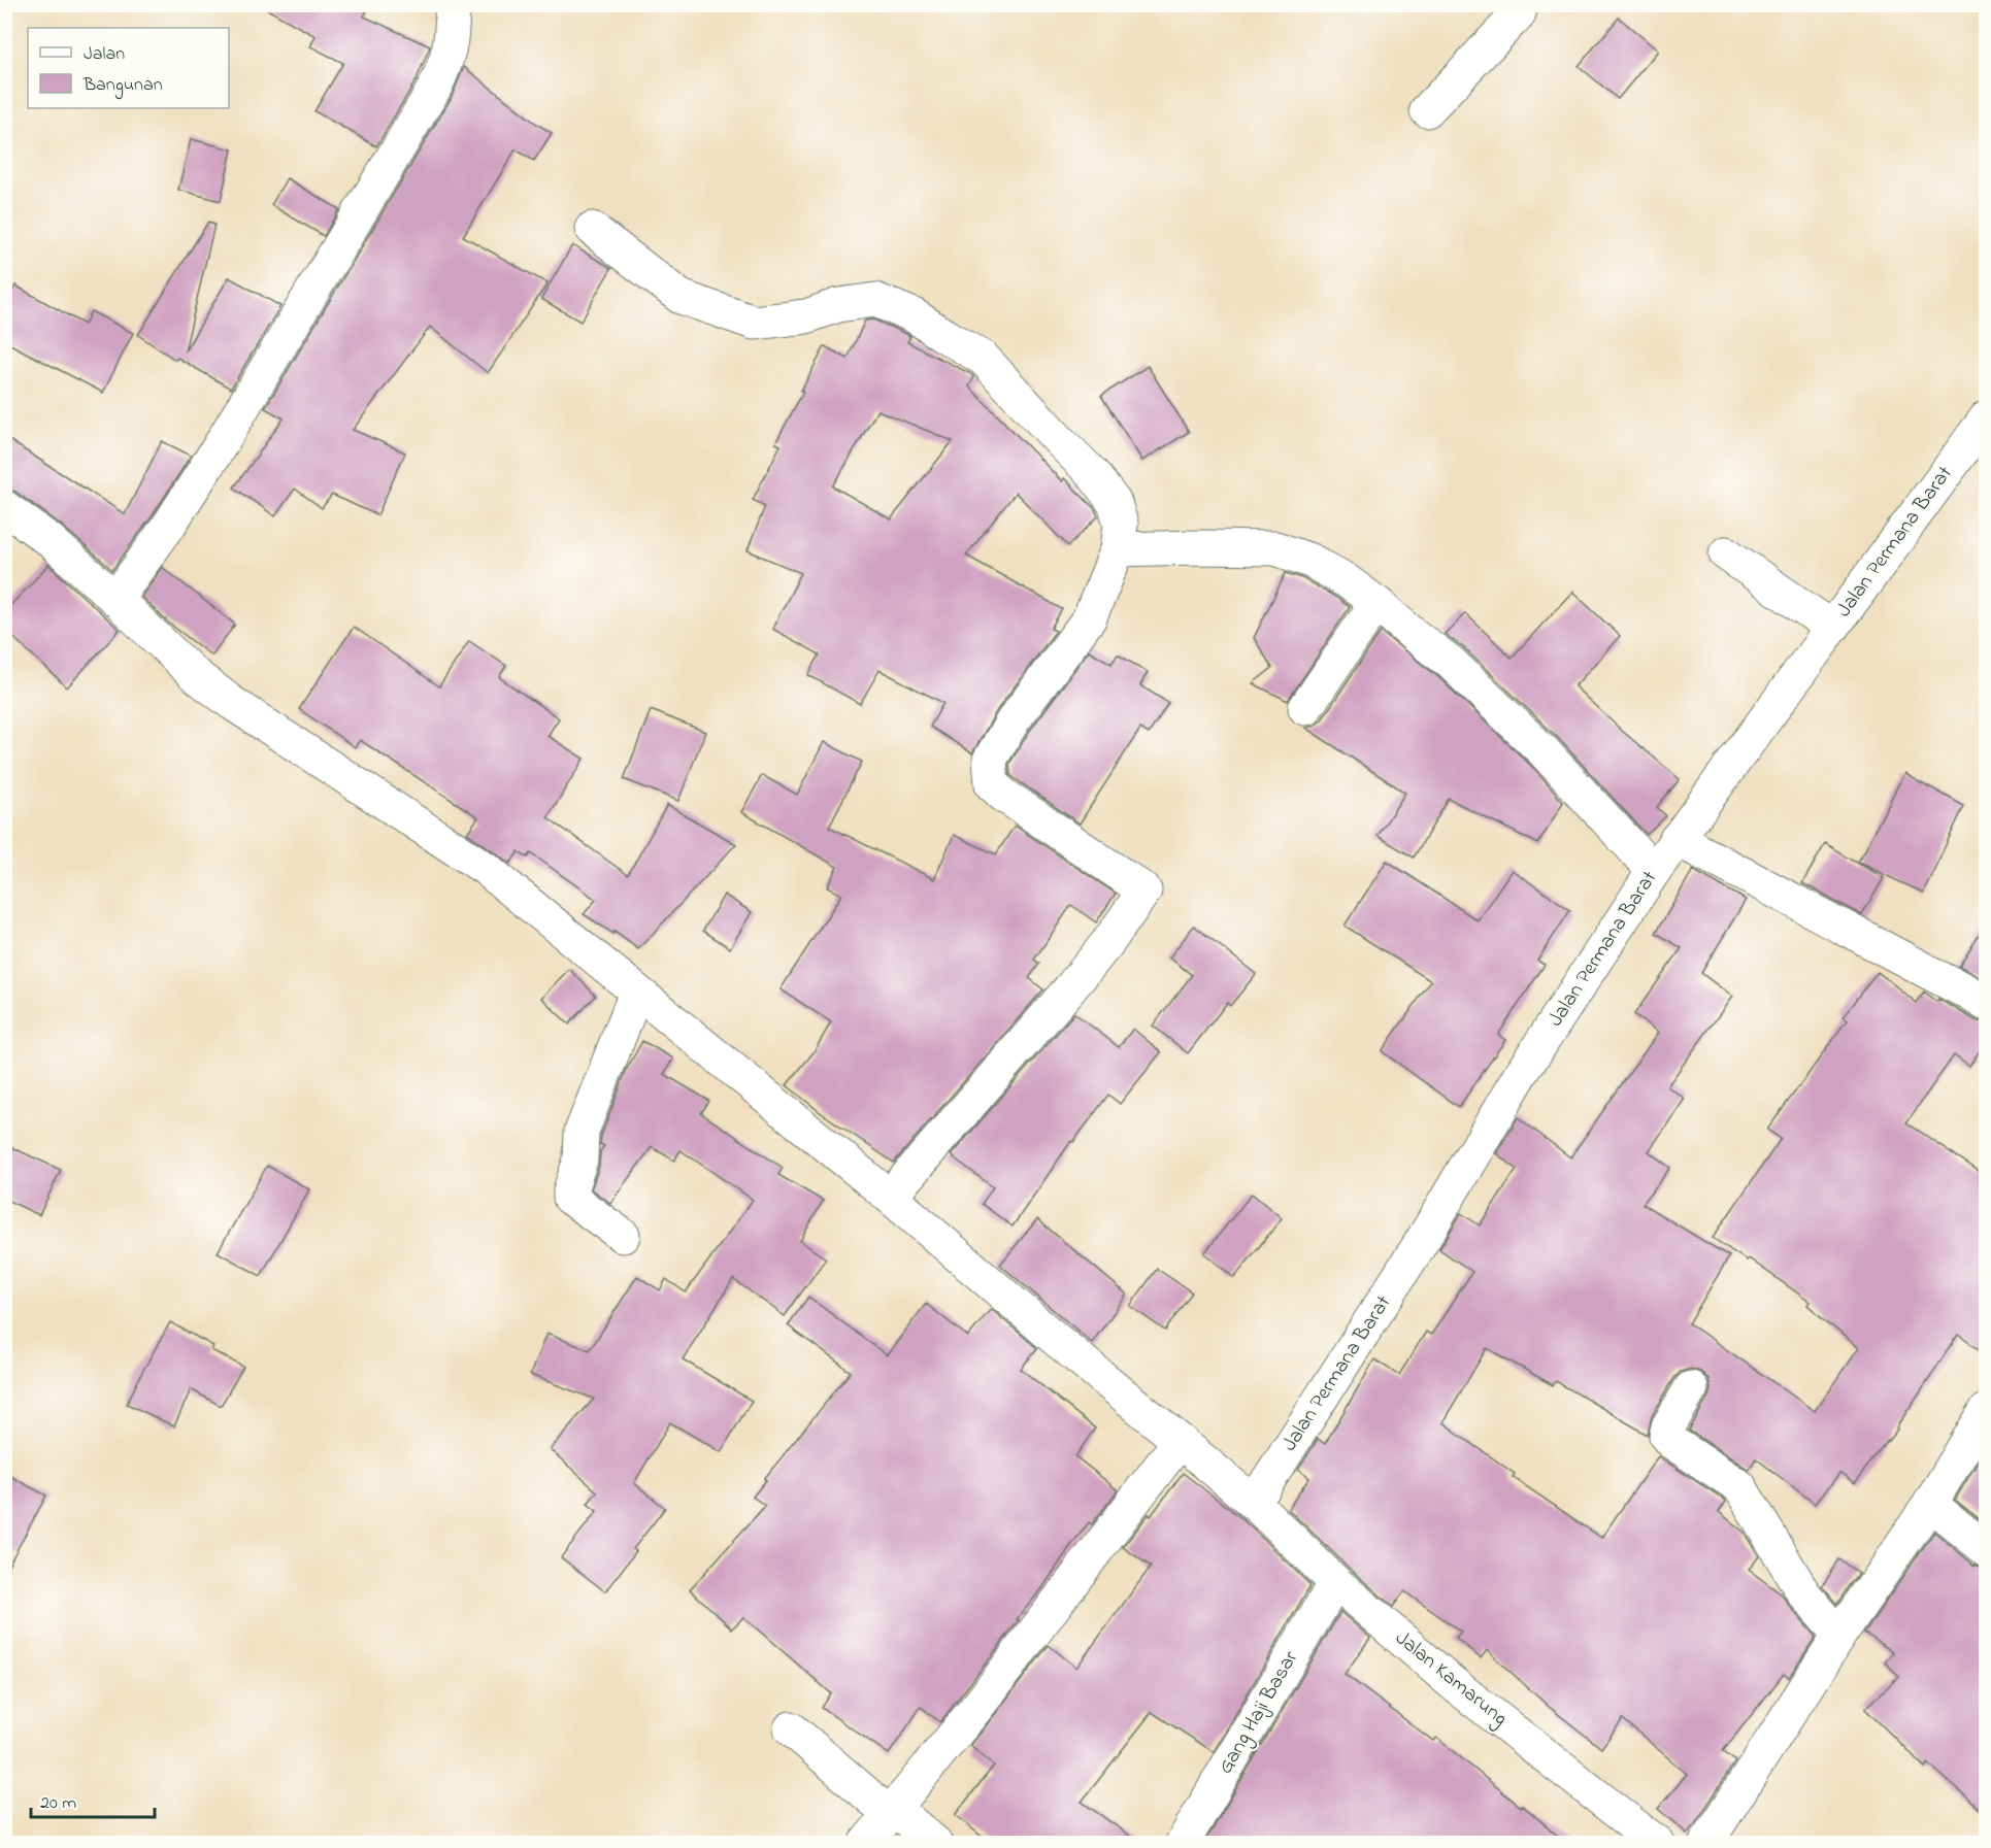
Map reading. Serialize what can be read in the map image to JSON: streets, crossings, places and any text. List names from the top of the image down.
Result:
{
  "streets": {
    "street": ["Jalan Permana Barat", "Jalan Kamarung", "Gang Haji Basar"]
  },
  "crossings": [
    ["Jalan Permana Barat", "Jalan Kamarung"],
    ["Jalan Kamarung", "Gang Haji Basar"]
  ],
  "legend": ["Jalan", "Bangunan"],
  "scale_bar": "20 m"
}
